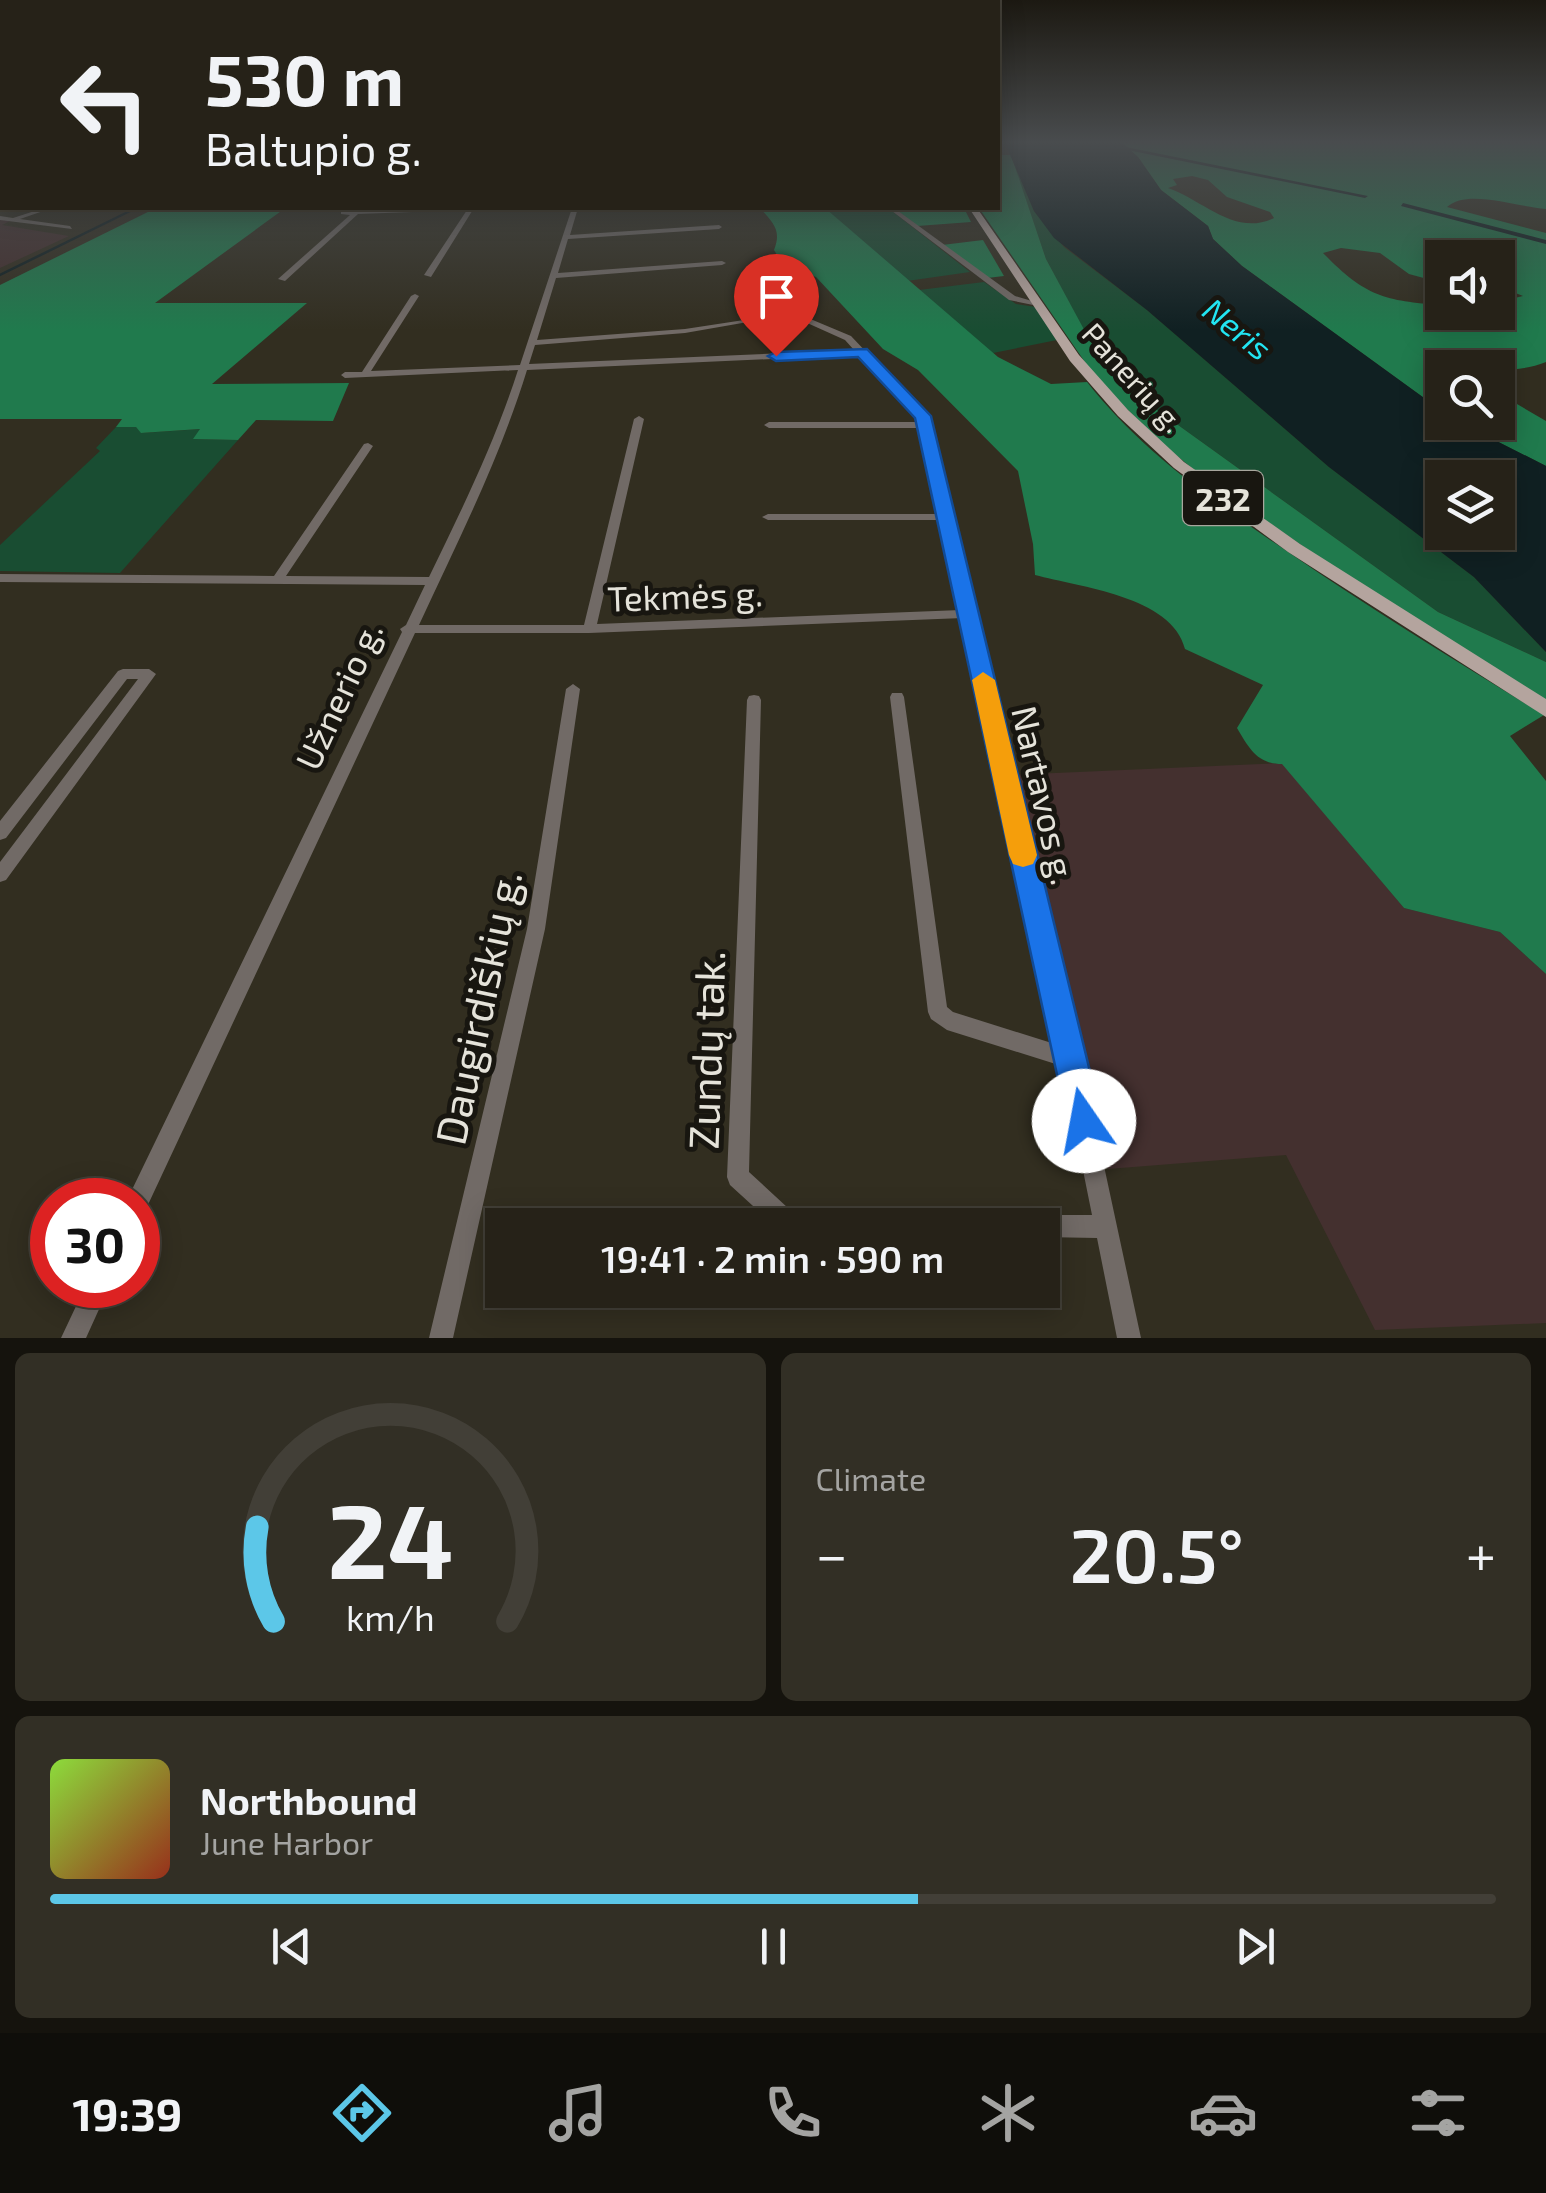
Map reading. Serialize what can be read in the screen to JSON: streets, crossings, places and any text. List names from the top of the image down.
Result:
{
  "streets": {
    "main road": ["Panerių g.", "232"],
    "street": [
      "Tekmės g.",
      "Užnerio g.",
      "Nartavos g.",
      "Daugirdiškių g.",
      "Zundų tak."
    ]
  },
  "crossings": [
    ["Tekmės g.", "Užnerio g."],
    ["Tekmės g.", "Nartavos g."]
  ],
  "water": ["Neris"],
  "page": {
    "turn": ["530 m", "Baltupio g."],
    "limit": "30",
    "trip": "19:41 · 2 min · 590 m",
    "tile": "Climate",
    "heat": ["−", "20.5°", "+"],
    "song": ["Northbound", "June Harbor"],
    "tabs": "19:39",
    "gauge": ["24", "km/h"]
  }
}
